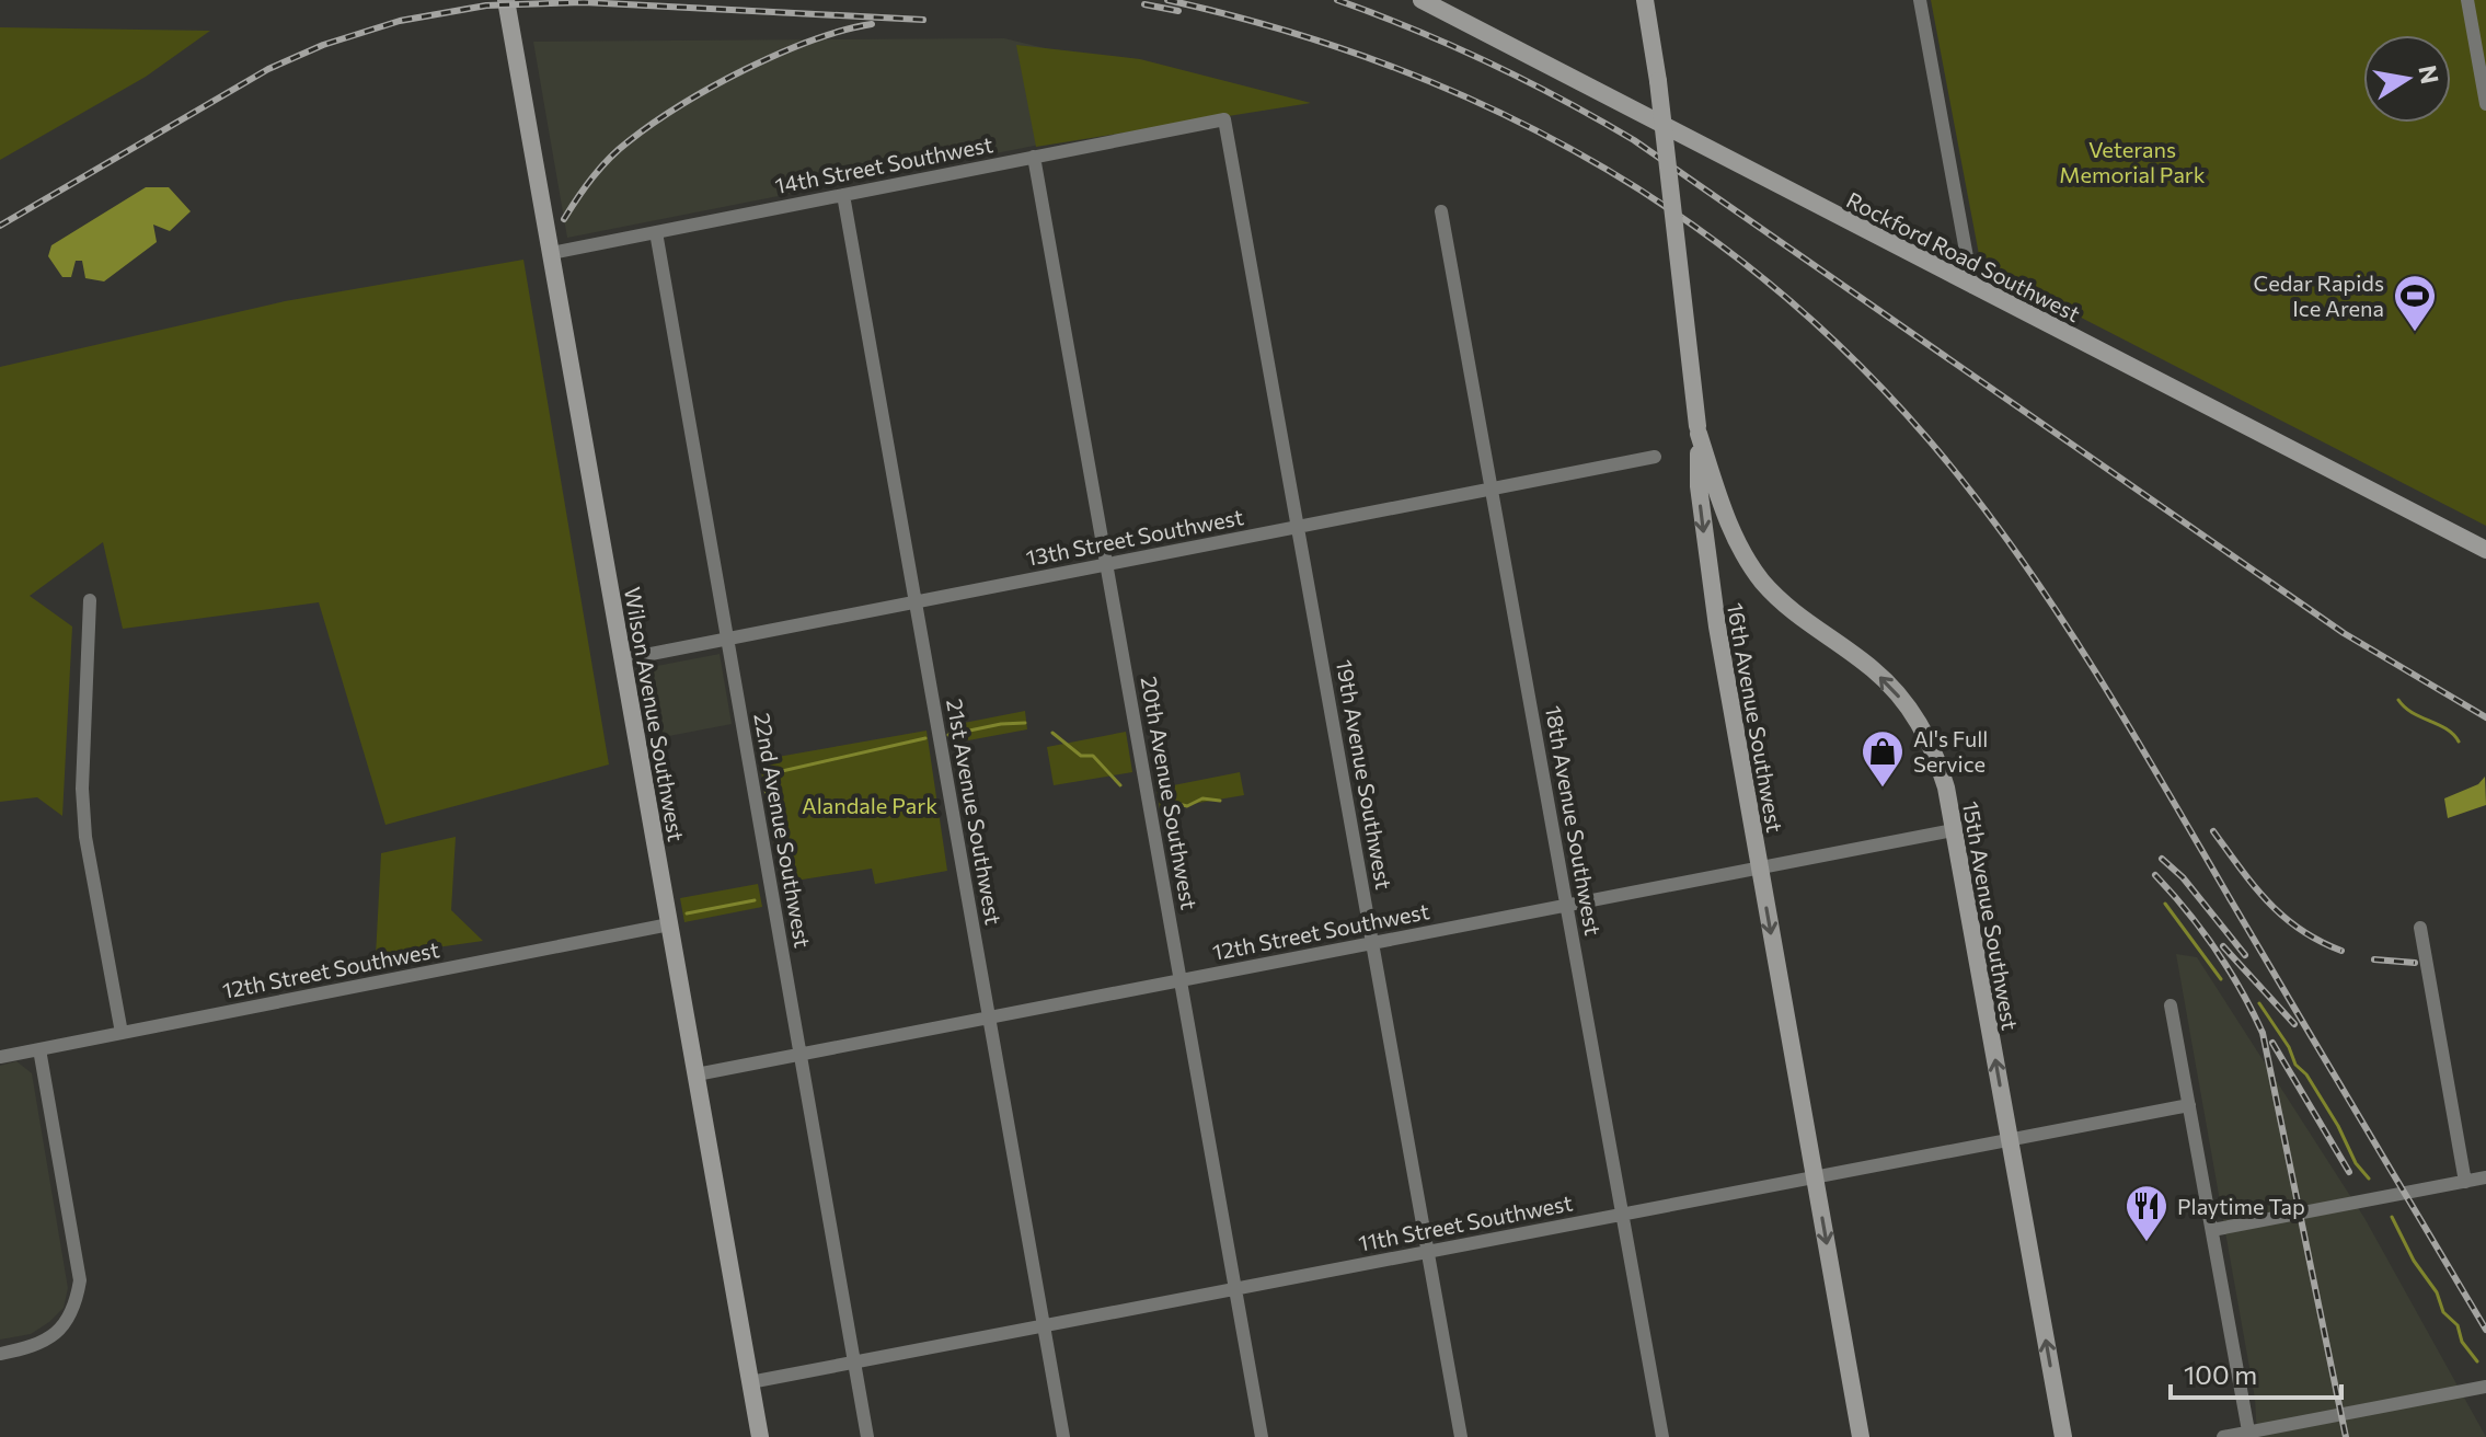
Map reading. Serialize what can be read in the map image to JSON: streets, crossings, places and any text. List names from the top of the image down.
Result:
{
  "streets": {
    "main road": [
      "Rockford Road Southwest",
      "Wilson Avenue Southwest",
      "16th Avenue Southwest",
      "15th Avenue Southwest"
    ],
    "street": [
      "14th Street Southwest",
      "13th Street Southwest",
      "19th Avenue Southwest",
      "20th Avenue Southwest",
      "21st Avenue Southwest",
      "18th Avenue Southwest",
      "22nd Avenue Southwest",
      "12th Street Southwest",
      "11th Street Southwest"
    ]
  },
  "crossings": [
    ["14th Street Southwest", "Wilson Avenue Southwest"],
    ["14th Street Southwest", "19th Avenue Southwest"],
    ["14th Street Southwest", "20th Avenue Southwest"],
    ["14th Street Southwest", "21st Avenue Southwest"],
    ["14th Street Southwest", "22nd Avenue Southwest"],
    ["13th Street Southwest", "Wilson Avenue Southwest"],
    ["13th Street Southwest", "19th Avenue Southwest"],
    ["13th Street Southwest", "20th Avenue Southwest"],
    ["13th Street Southwest", "21st Avenue Southwest"],
    ["13th Street Southwest", "18th Avenue Southwest"],
    ["13th Street Southwest", "22nd Avenue Southwest"],
    ["Wilson Avenue Southwest", "12th Street Southwest"],
    ["Wilson Avenue Southwest", "11th Street Southwest"],
    ["16th Avenue Southwest", "15th Avenue Southwest"],
    ["16th Avenue Southwest", "12th Street Southwest"],
    ["16th Avenue Southwest", "11th Street Southwest"],
    ["19th Avenue Southwest", "12th Street Southwest"],
    ["19th Avenue Southwest", "11th Street Southwest"],
    ["20th Avenue Southwest", "12th Street Southwest"],
    ["20th Avenue Southwest", "11th Street Southwest"],
    ["21st Avenue Southwest", "12th Street Southwest"],
    ["21st Avenue Southwest", "11th Street Southwest"],
    ["18th Avenue Southwest", "12th Street Southwest"],
    ["18th Avenue Southwest", "11th Street Southwest"],
    ["22nd Avenue Southwest", "12th Street Southwest"],
    ["22nd Avenue Southwest", "11th Street Southwest"],
    ["15th Avenue Southwest", "12th Street Southwest"],
    ["15th Avenue Southwest", "11th Street Southwest"]
  ],
  "one_way": ["16th Avenue Southwest", "15th Avenue Southwest"],
  "parks": ["Veterans Memorial Park", "Alandale Park"],
  "places": {
    "sports": ["Cedar Rapids Ice Arena"],
    "shop": ["Al's Full Service"],
    "restaurant": ["Playtime Tap"]
  },
  "scale_bar": "100 m",
  "north": "right"
}
